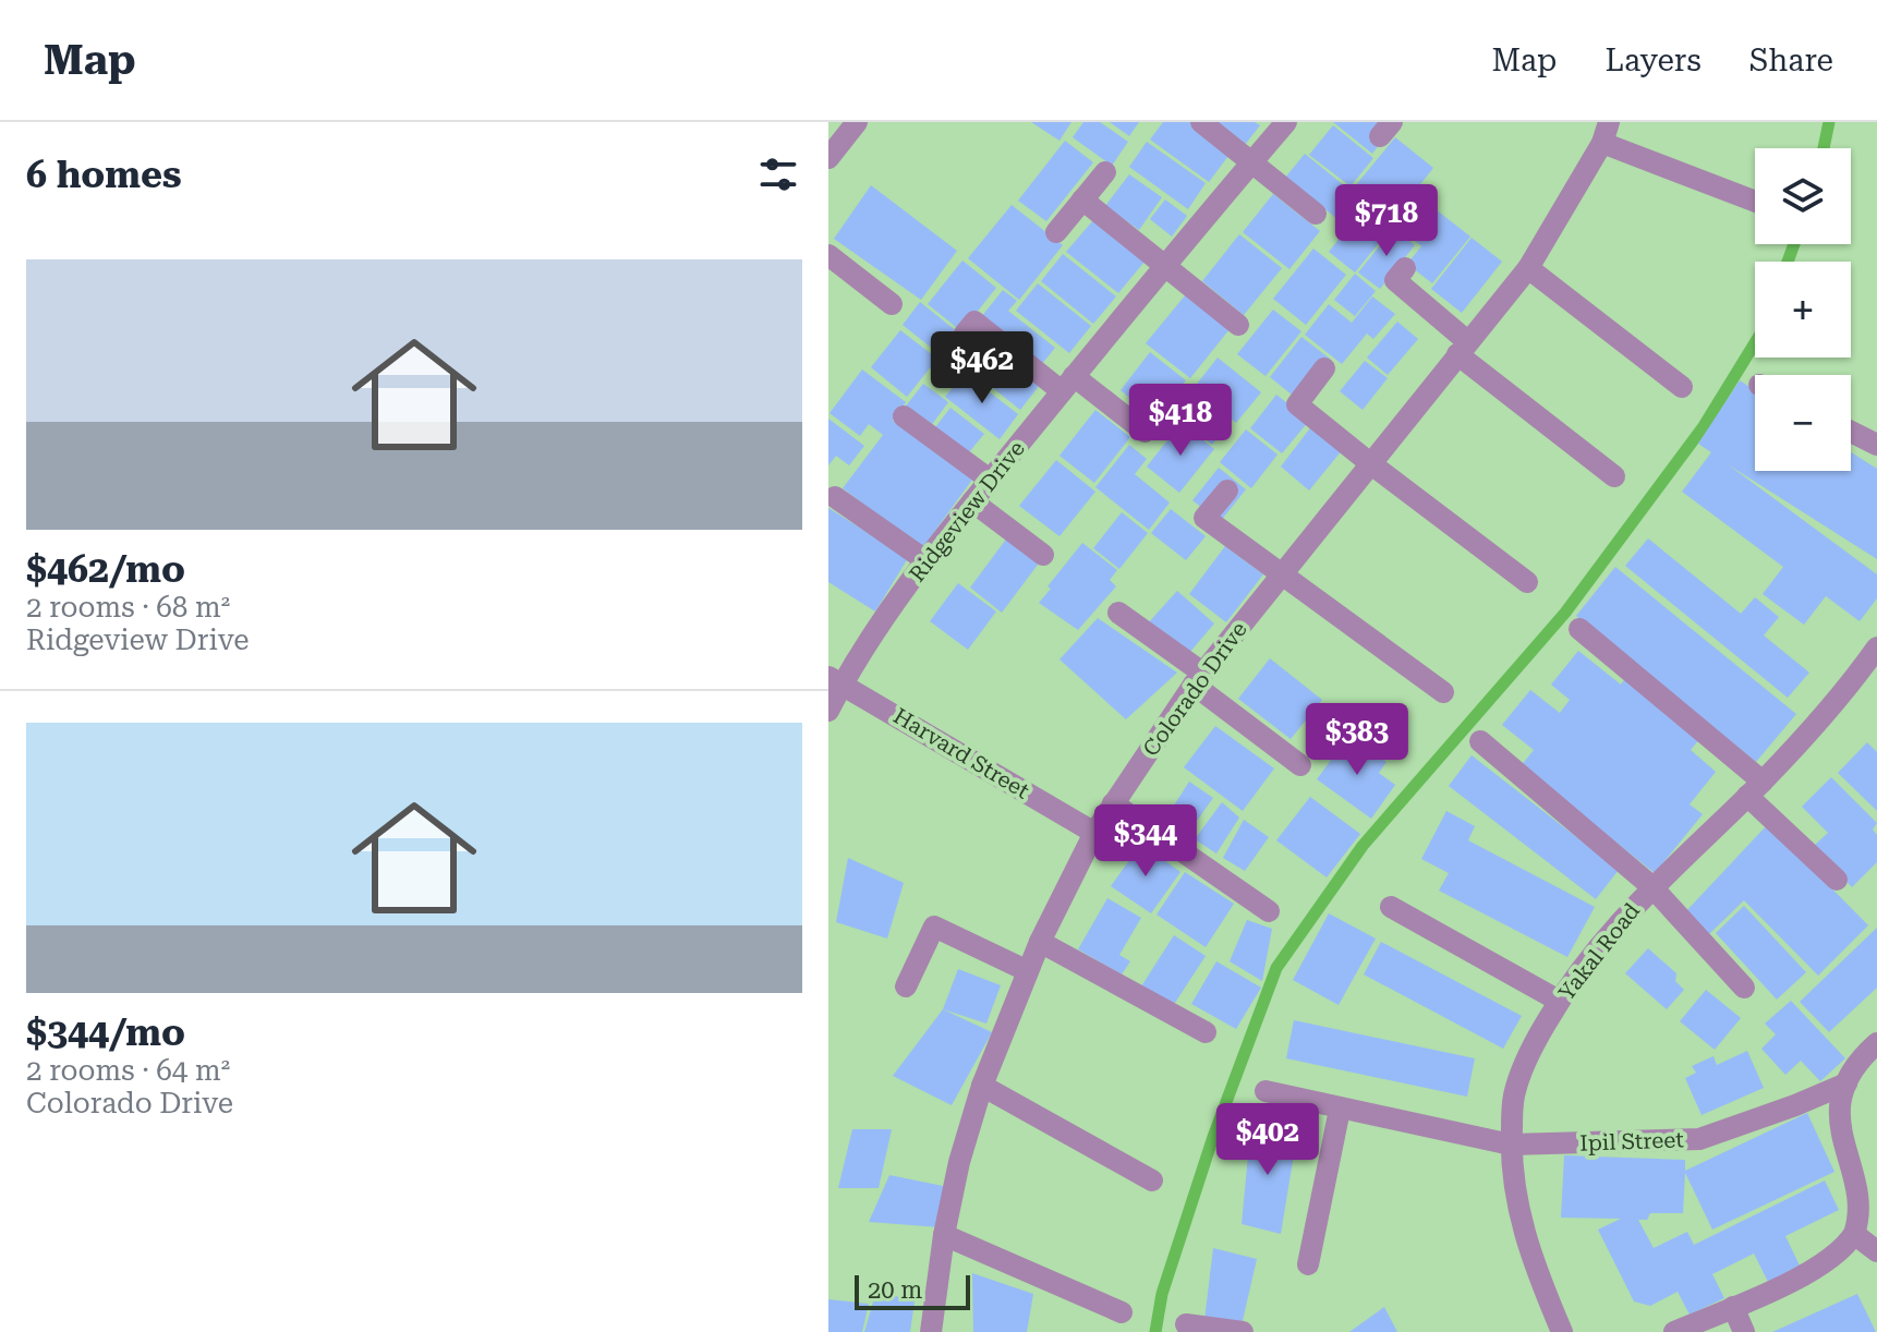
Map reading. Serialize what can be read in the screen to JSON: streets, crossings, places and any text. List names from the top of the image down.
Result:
{
  "streets": {
    "street": [
      "Ridgeview Drive",
      "Colorado Drive",
      "Harvard Street",
      "Yakal Road",
      "Ipil Street"
    ]
  },
  "crossings": [
    ["Ridgeview Drive", "Harvard Street"],
    ["Colorado Drive", "Harvard Street"],
    ["Yakal Road", "Ipil Street"]
  ],
  "scale_bar": "20 m",
  "page": {
    "header": "Map",
    "nav": ["Map", "Layers", "Share"],
    "heading": "6 homes",
    "map_buttons": ["+", "−"],
    "price": [
      "$718",
      "$462",
      "$418",
      "$383",
      "$344",
      "$402"
    ],
    "list": [
      {
        "name": "$462/mo",
        "note": "2 rooms · 68 m² · Ridgeview Drive"
      },
      {
        "name": "$344/mo",
        "note": "2 rooms · 64 m² · Colorado Drive"
      }
    ],
    "scale": "20 m"
  }
}
